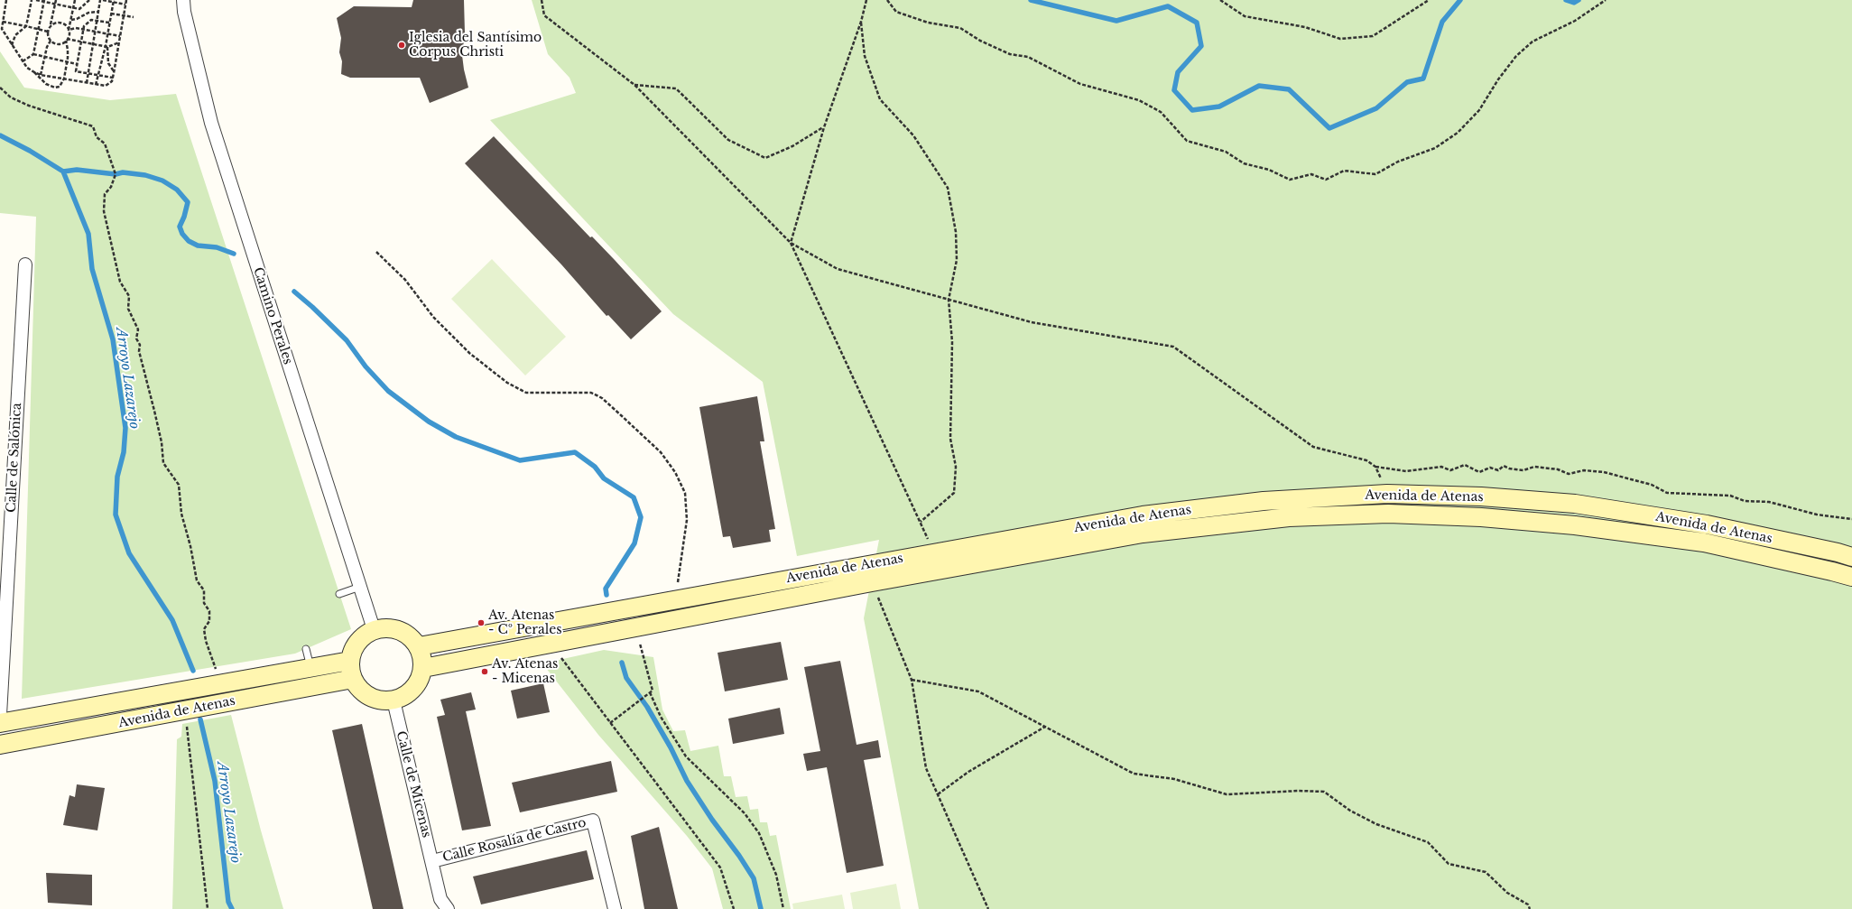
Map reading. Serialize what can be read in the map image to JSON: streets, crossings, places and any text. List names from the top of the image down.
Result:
{
  "streets": {
    "main road": ["Avenida de Atenas"],
    "street": [
      "Camino Perales",
      "Calle de Salónica",
      "Calle de Micenas",
      "Calle Rosalía de Castro"
    ]
  },
  "crossings": [
    ["Camino Perales", "Avenida de Atenas"],
    ["Camino Perales", "Calle de Micenas"],
    ["Avenida de Atenas", "Calle de Micenas"],
    ["Calle de Micenas", "Calle Rosalía de Castro"]
  ],
  "water": ["Arroyo Lazarejo"],
  "places": ["Iglesia del Santísimo Corpus Christi", "Av. Atenas - Cº Perales", "Av. Atenas - Micenas"]
}
